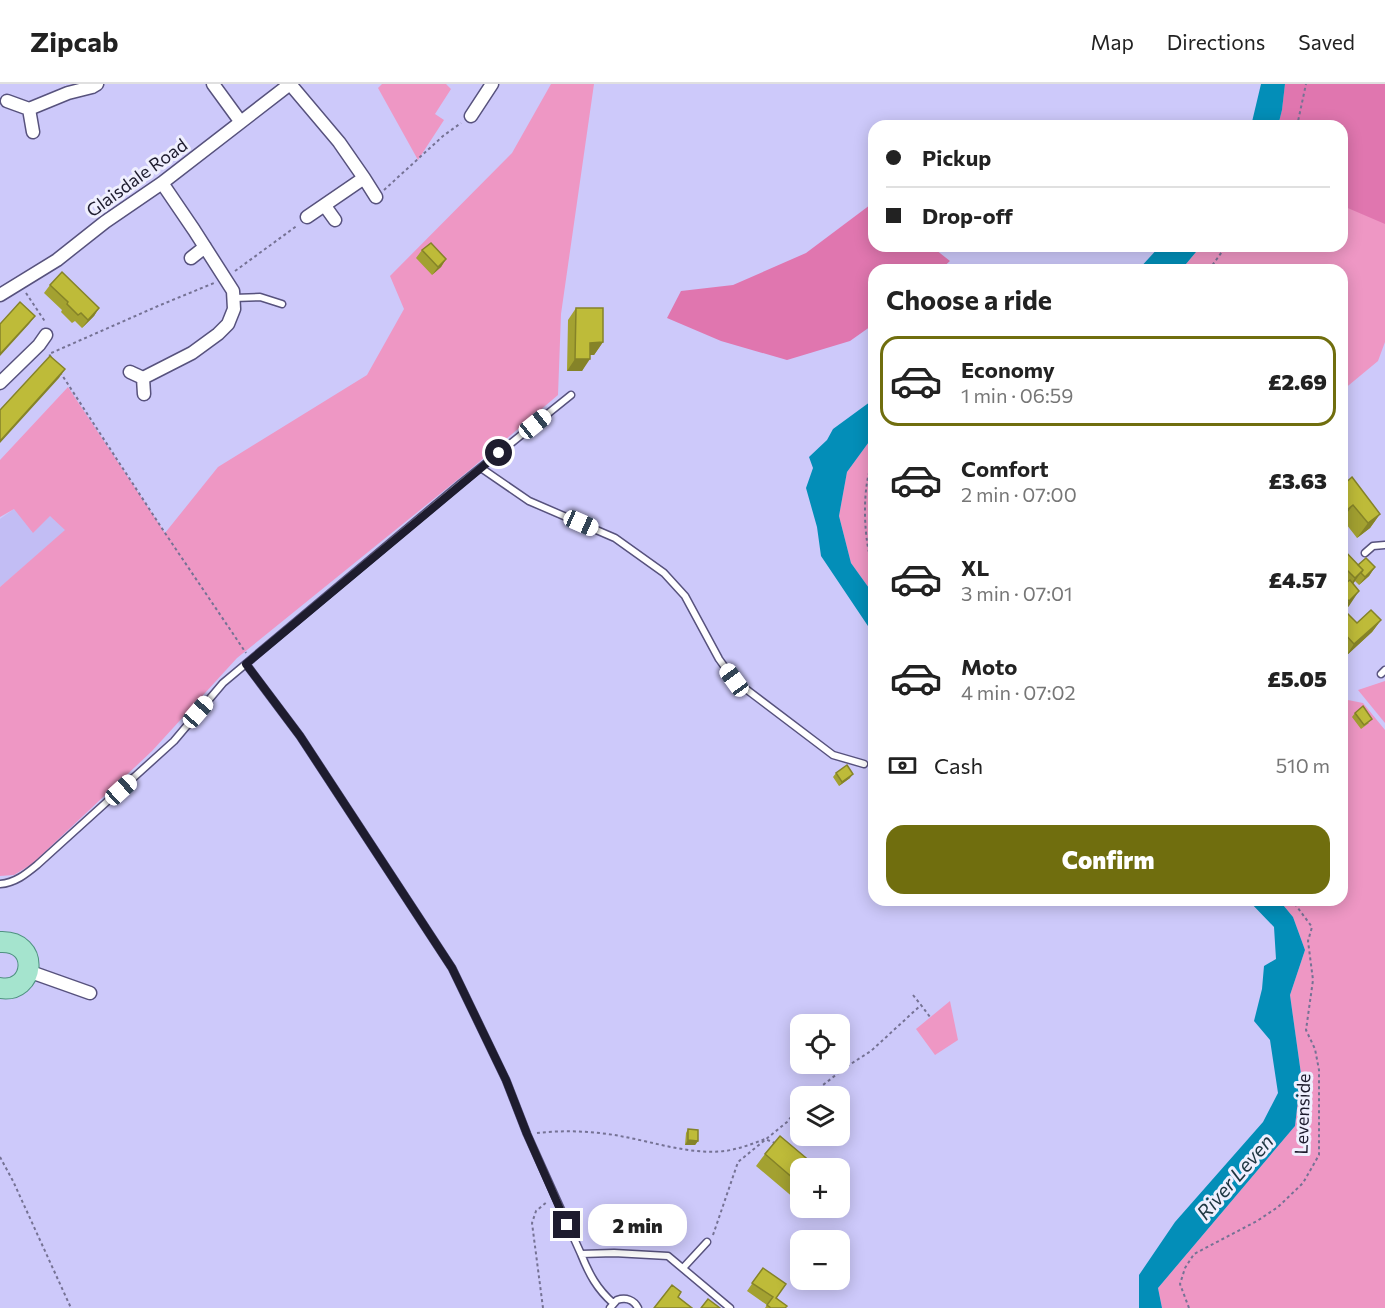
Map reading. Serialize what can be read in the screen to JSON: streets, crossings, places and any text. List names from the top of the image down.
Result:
{
  "streets": {
    "street": ["Glaisdale Road"],
    "path": ["Levenside"]
  },
  "water": ["River Leven"],
  "page": {
    "header": "Zipcab",
    "nav": ["Map", "Directions", "Saved"],
    "banner": ["Pickup", "Drop-off"],
    "heading": "Choose a ride",
    "list": [
      {
        "name": "Economy",
        "note": "1 min · 06:59",
        "value": "£2.69"
      },
      {
        "name": "Comfort",
        "note": "2 min · 07:00",
        "value": "£3.63"
      },
      {
        "name": "XL",
        "note": "3 min · 07:01",
        "value": "£4.57"
      },
      {
        "name": "Moto",
        "note": "4 min · 07:02",
        "value": "£5.05"
      }
    ],
    "pay": ["Cash", "510 m"],
    "buttons": "Confirm",
    "map_buttons": ["+", "−"],
    "bubble": "2 min"
  }
}
